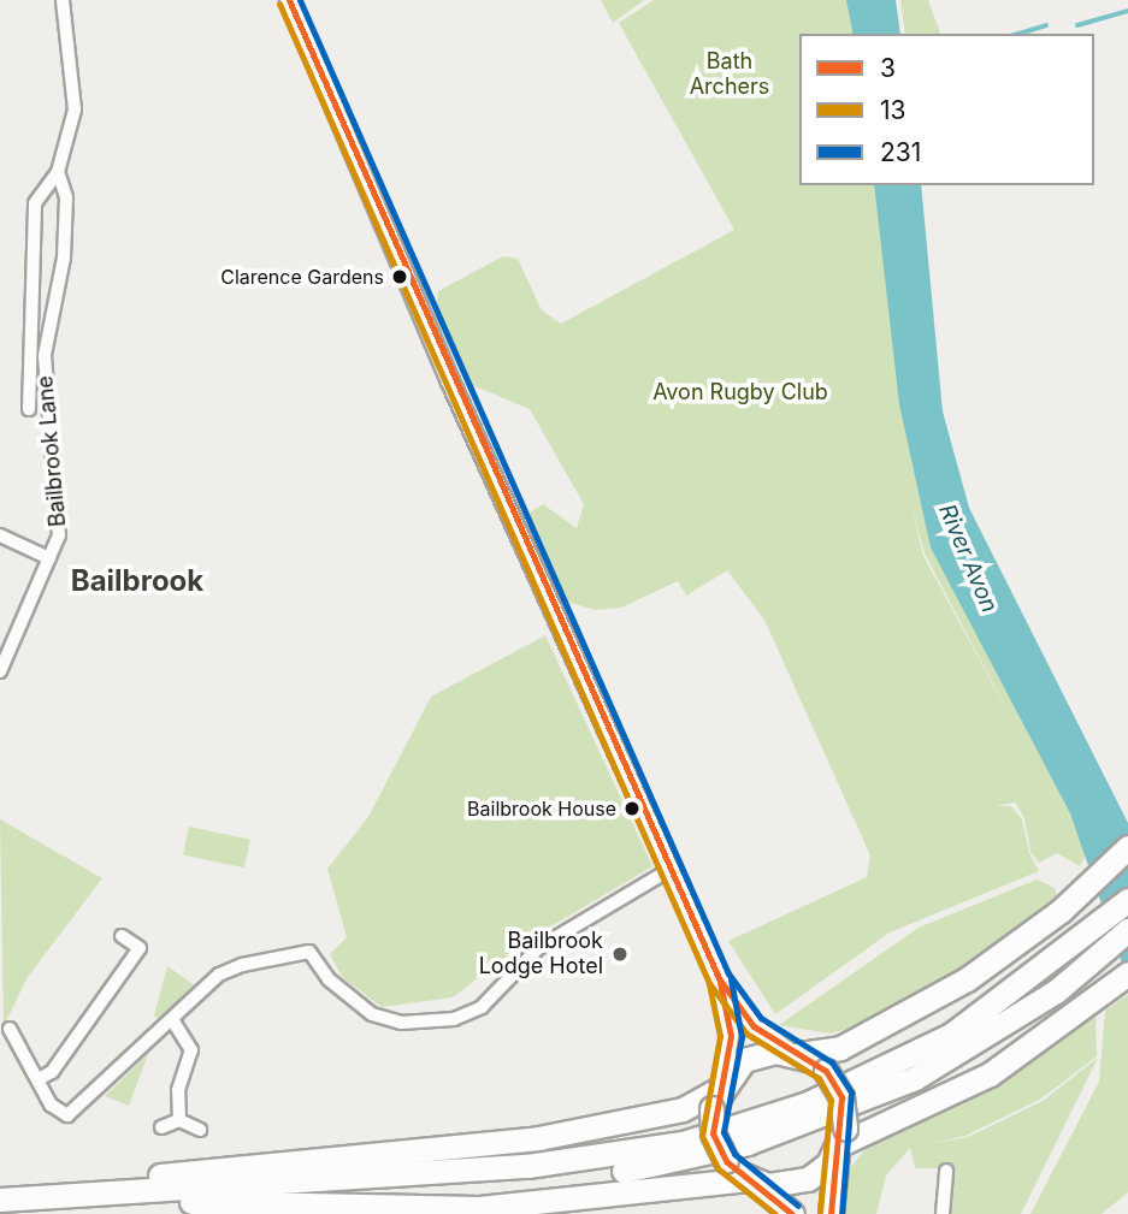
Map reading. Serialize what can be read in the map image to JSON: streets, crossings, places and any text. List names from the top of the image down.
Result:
{
  "streets": {
    "street": ["Bailbrook Lane"]
  },
  "districts": ["Bailbrook"],
  "water": ["River Avon"],
  "parks": ["Bath Archers", "Avon Rugby Club"],
  "places": ["Clarence Gardens", "Bailbrook House", "Bailbrook Lodge Hotel"],
  "lines": ["transit line 3", "transit line 231", "transit line 13"],
  "legend": ["3", "13", "231"]
}
